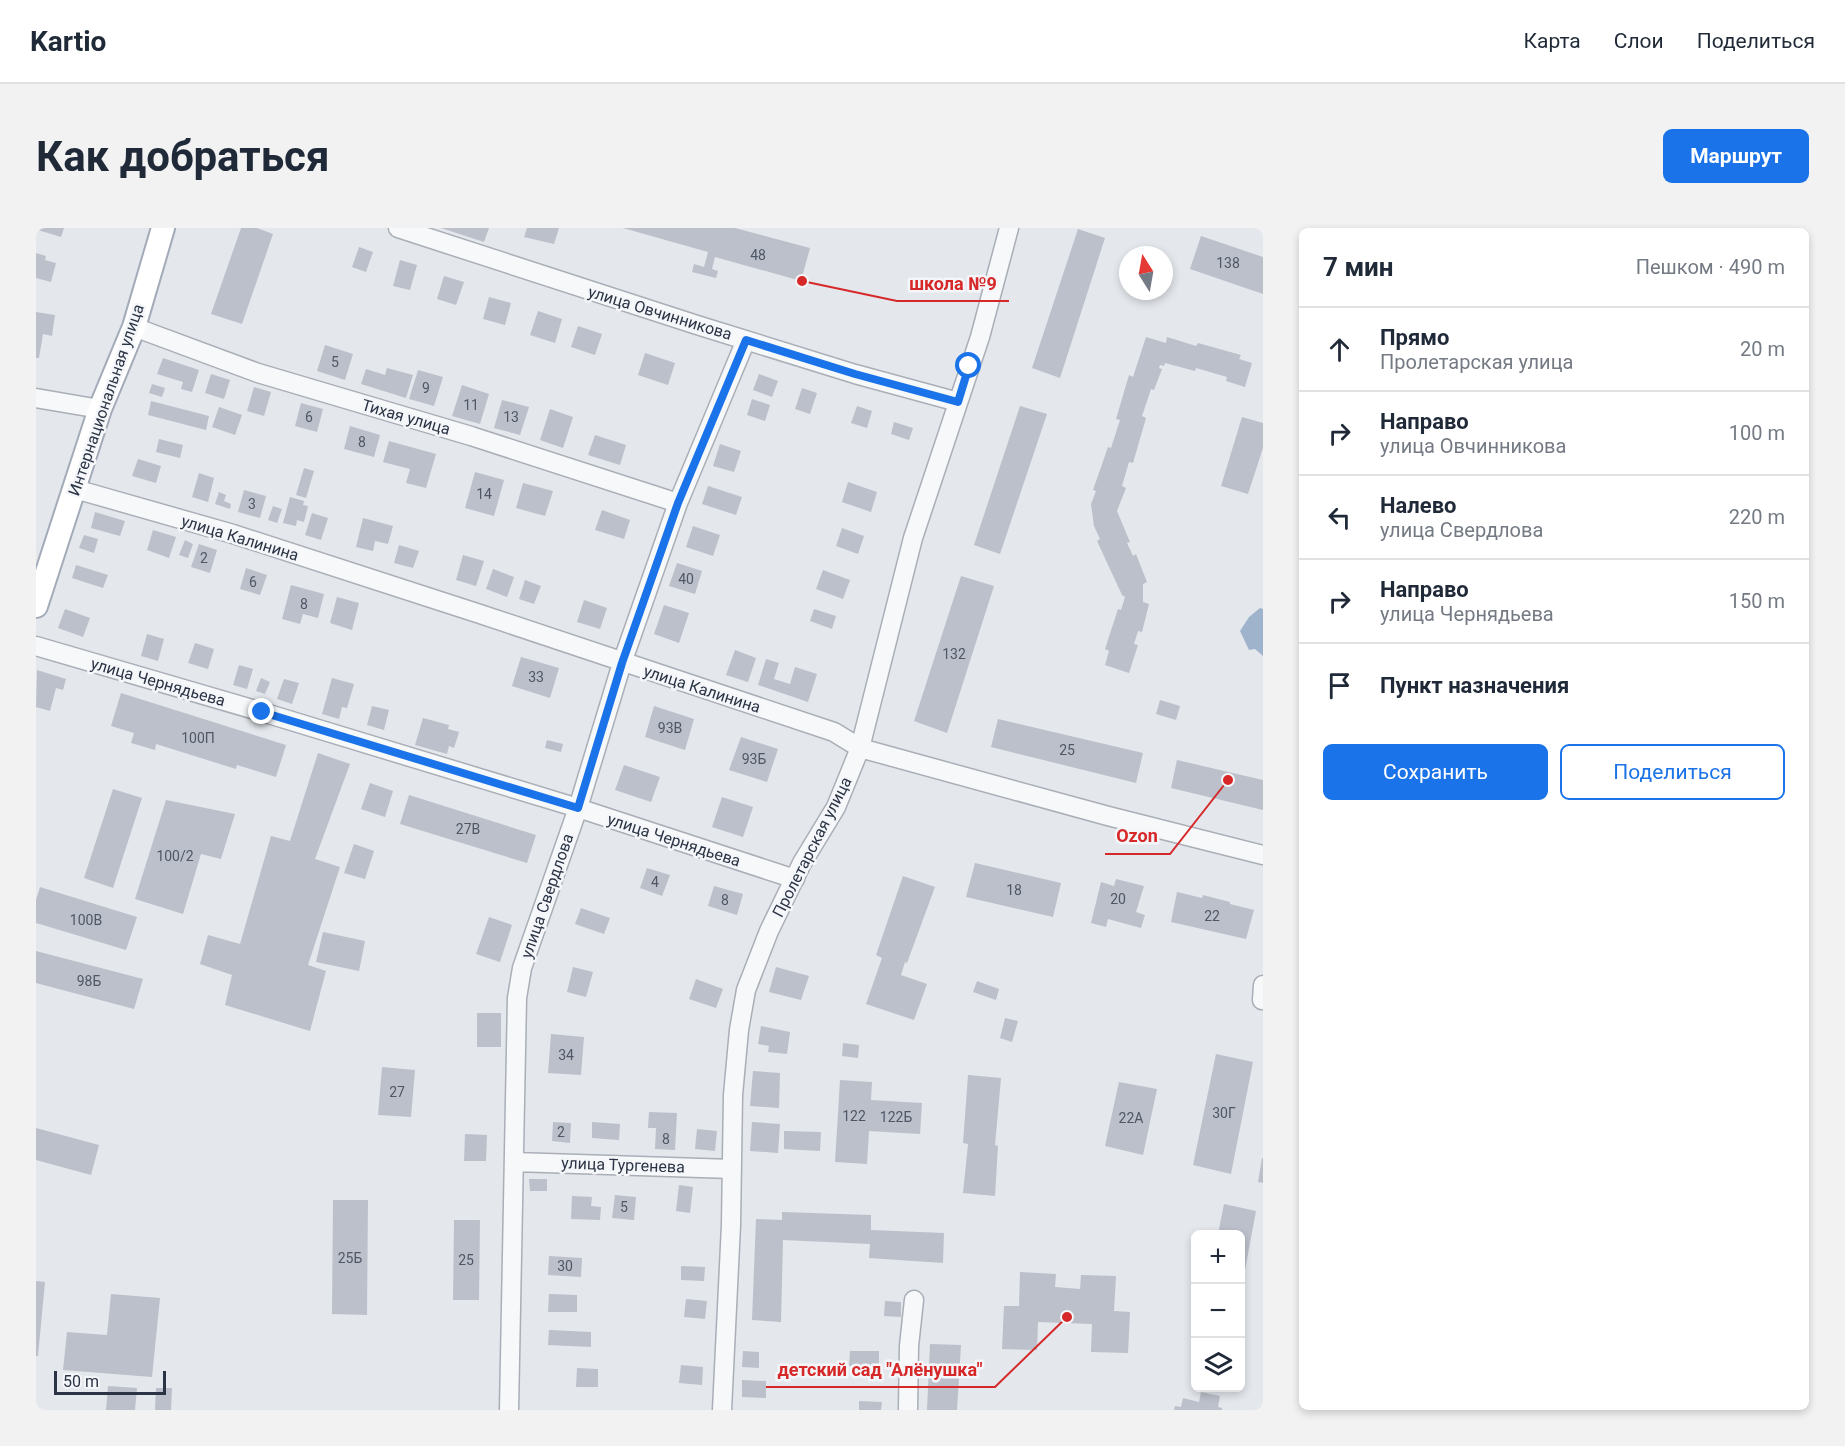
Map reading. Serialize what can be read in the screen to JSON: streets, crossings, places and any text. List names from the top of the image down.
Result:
{
  "streets": {
    "main road": ["Интернациональная улица"],
    "street": [
      "улица Овчинникова",
      "Тихая улица",
      "улица Калинина",
      "улица Чернядьева",
      "Пролетарская улица",
      "улица Свердлова",
      "улица Тургенева"
    ]
  },
  "crossings": [
    ["улица Овчинникова", "Пролетарская улица"],
    ["улица Овчинникова", "улица Свердлова"],
    ["Интернациональная улица", "Тихая улица"],
    ["Интернациональная улица", "улица Калинина"],
    ["Тихая улица", "улица Свердлова"],
    ["улица Калинина", "Пролетарская улица"],
    ["улица Калинина", "улица Свердлова"],
    ["улица Чернядьева", "Пролетарская улица"],
    ["улица Чернядьева", "улица Свердлова"],
    ["Пролетарская улица", "улица Тургенева"],
    ["улица Свердлова", "улица Тургенева"]
  ],
  "places": ["школа №9", "Ozon", "детский сад \"Алёнушка\""],
  "house_numbers": [
    "48",
    "138",
    "5",
    "9",
    "11",
    "6",
    "13",
    "8",
    "14",
    "3",
    "2",
    "40",
    "6",
    "8",
    "132",
    "33",
    "93В",
    "100П",
    "25",
    "93Б",
    "27В",
    "100/2",
    "4",
    "18",
    "20",
    "8",
    "22",
    "100В",
    "98Б",
    "34",
    "27",
    "30Г",
    "122",
    "122Б",
    "22А",
    "2",
    "8",
    "5",
    "25Б",
    "25",
    "30"
  ],
  "scale_bar": "50 m",
  "north": "top",
  "page": {
    "header": "Kartio",
    "nav": ["Карта", "Слои", "Поделиться"],
    "buttons": [
      "Маршрут",
      ["Сохранить", "Поделиться"]
    ],
    "title": "Как добраться",
    "heading": ["7 мин", "Пешком · 490 m"],
    "list": [
      ["Прямо", "Пролетарская улица", "20 m"],
      ["Направо", "улица Овчинникова", "100 m"],
      ["Налево", "улица Свердлова", "220 m"],
      ["Направо", "улица Чернядьева", "150 m"],
      "Пункт назначения"
    ],
    "map_buttons": ["+", "−"],
    "scale": "50 m"
  }
}
